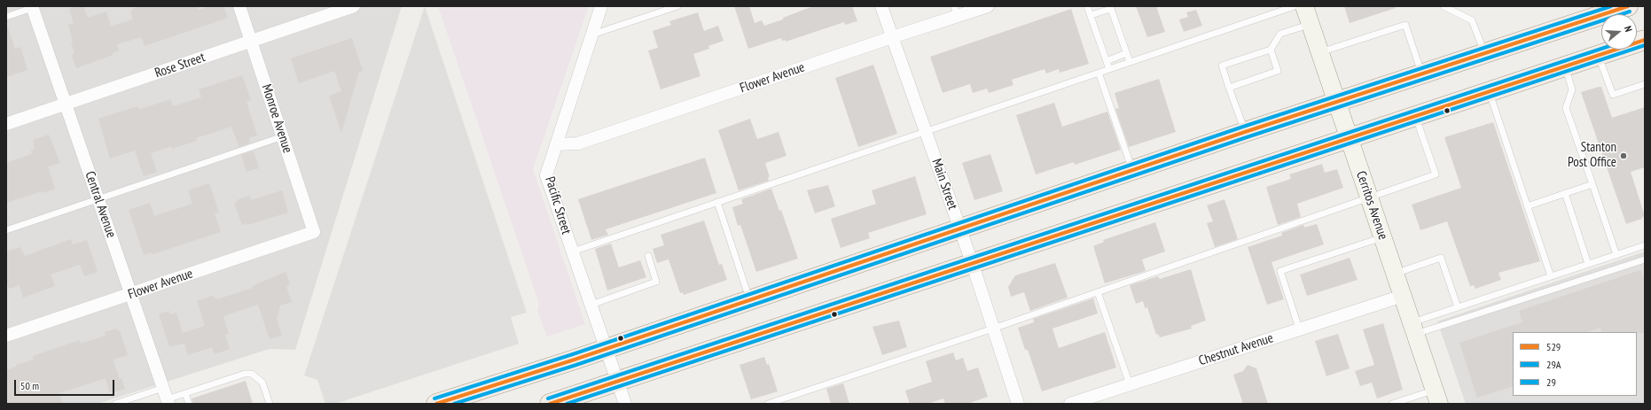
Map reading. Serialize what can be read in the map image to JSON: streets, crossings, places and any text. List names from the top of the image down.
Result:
{
  "streets": {
    "street": [
      "Rose Street",
      "Flower Avenue",
      "Monroe Avenue",
      "Main Street",
      "Central Avenue",
      "Pacific Street",
      "Cerritos Avenue",
      "Chestnut Avenue"
    ]
  },
  "crossings": [
    ["Rose Street", "Monroe Avenue"],
    ["Rose Street", "Central Avenue"],
    ["Flower Avenue", "Monroe Avenue"],
    ["Flower Avenue", "Main Street"],
    ["Flower Avenue", "Central Avenue"],
    ["Flower Avenue", "Pacific Street"],
    ["Cerritos Avenue", "Chestnut Avenue"]
  ],
  "places": ["Stanton Post Office"],
  "lines": ["transit line 529", "transit line 29", "transit line 29A"],
  "legend": ["529", "29A", "29"],
  "scale_bar": "50 m",
  "north": "right"
}
